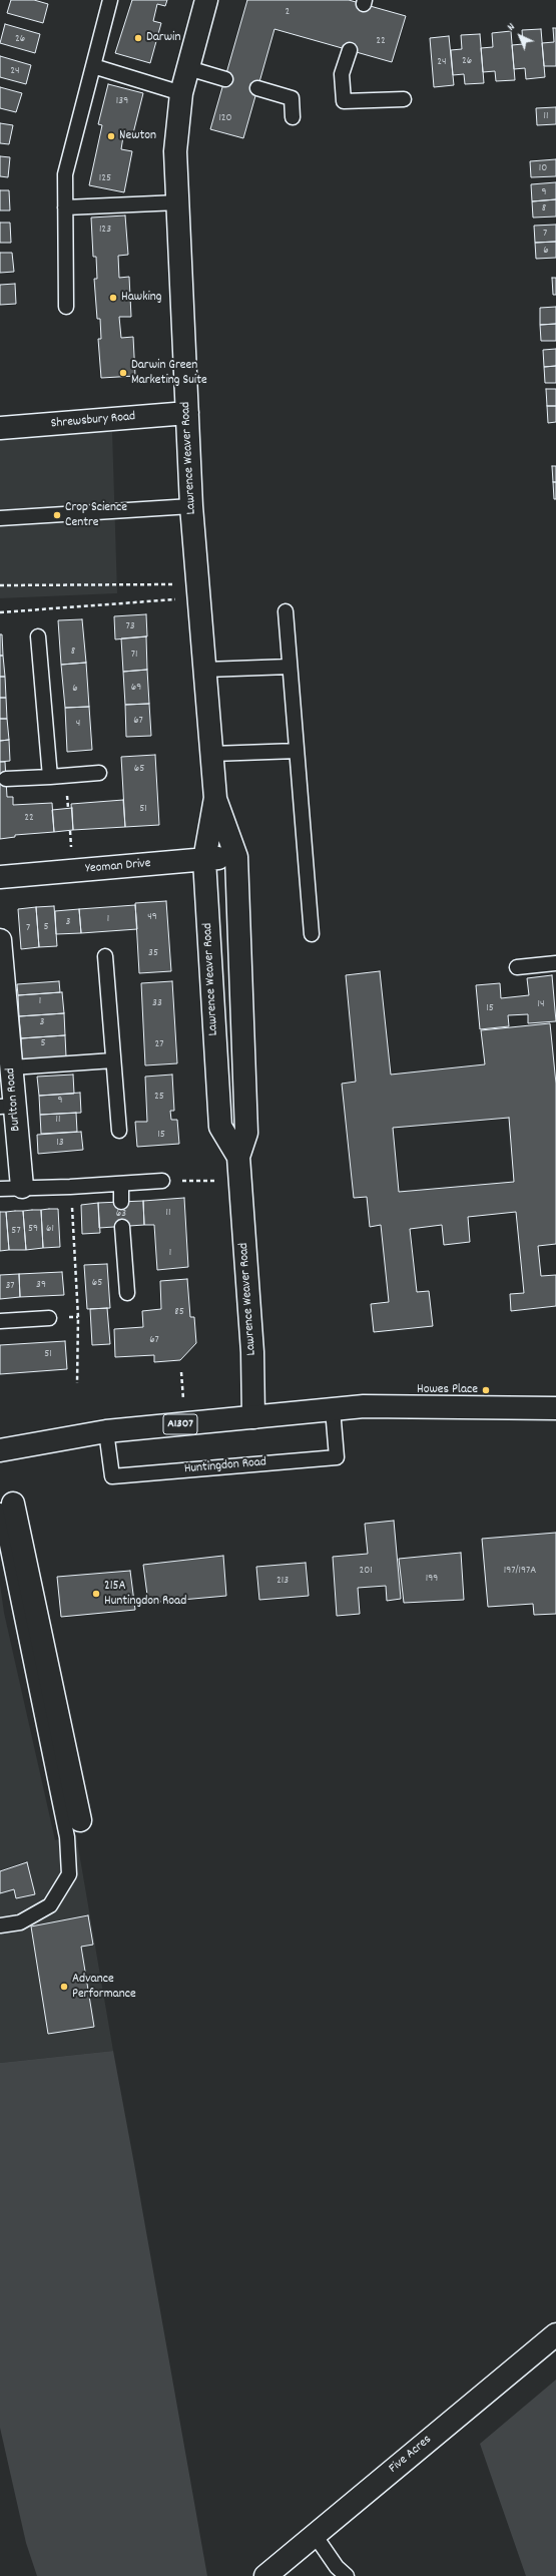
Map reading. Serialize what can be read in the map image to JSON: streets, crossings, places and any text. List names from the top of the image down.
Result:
{
  "streets": {
    "street": [
      "Shrewsbury Road",
      "Lawrence Weaver Road",
      "Yeoman Drive",
      "Burlton Road",
      "A1307",
      "Five Acres"
    ],
    "lane": ["Huntingdon Road"]
  },
  "crossings": [
    ["Shrewsbury Road", "Lawrence Weaver Road"],
    ["Lawrence Weaver Road", "Yeoman Drive"],
    ["Lawrence Weaver Road", "A1307"],
    ["A1307", "Huntingdon Road"]
  ],
  "places": [
    "Darwin",
    "Newton",
    "Hawking",
    "Darwin Green Marketing Suite",
    "Crop Science Centre",
    "Howes Place",
    "215A Huntingdon Road",
    "Advance Performance"
  ],
  "house_numbers": [
    "2",
    "26",
    "22",
    "26",
    "24",
    "24",
    "139",
    "11",
    "120",
    "10",
    "125",
    "9",
    "8",
    "123",
    "7",
    "6",
    "73",
    "8",
    "71",
    "69",
    "6",
    "67",
    "4",
    "65",
    "51",
    "22",
    "49",
    "1",
    "3",
    "5",
    "7",
    "35",
    "1",
    "33",
    "14",
    "15",
    "3",
    "5",
    "27",
    "25",
    "9",
    "11",
    "15",
    "13",
    "11",
    "63",
    "59",
    "61",
    "57",
    "1",
    "65",
    "39",
    "37",
    "85",
    "67",
    "51",
    "201",
    "197/197A",
    "199",
    "213"
  ],
  "north": "top left"
}
